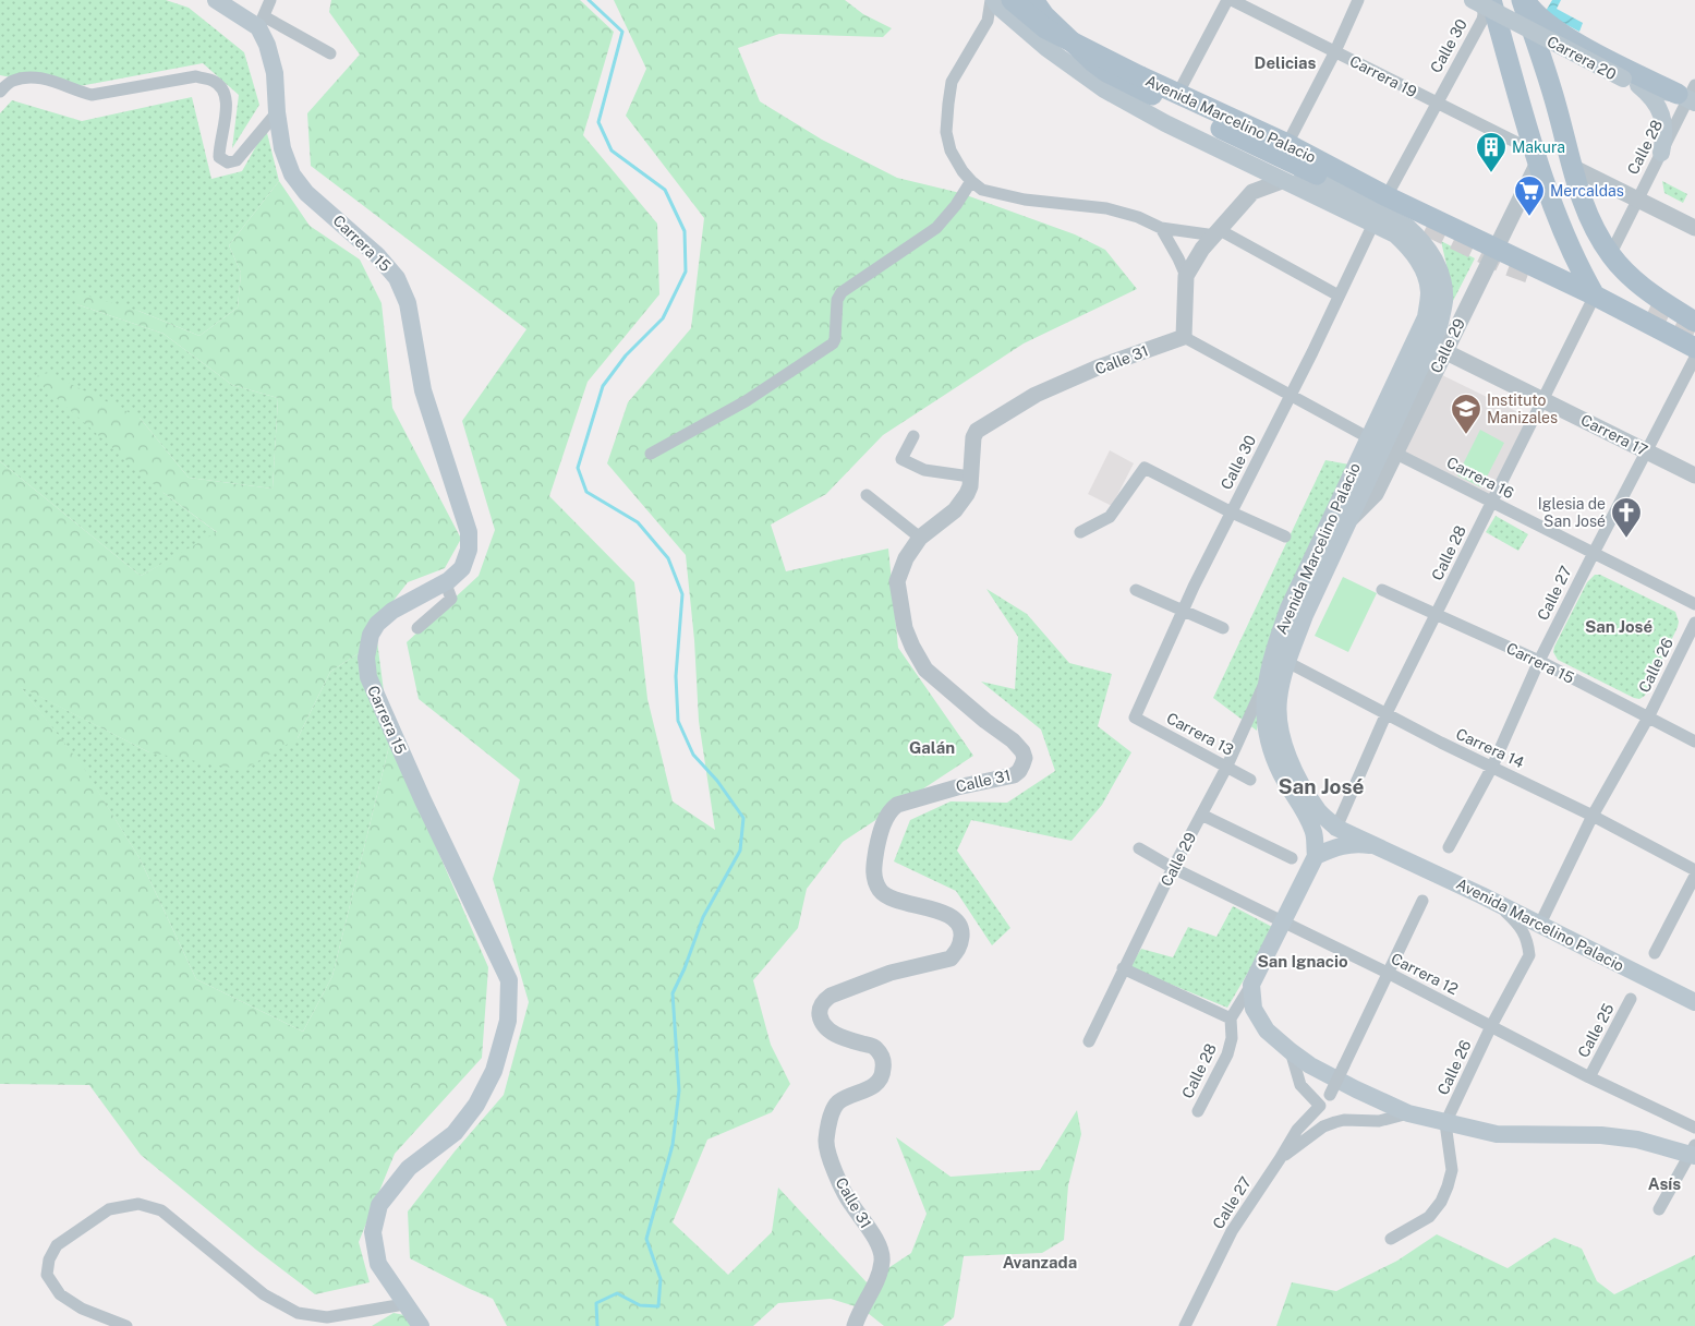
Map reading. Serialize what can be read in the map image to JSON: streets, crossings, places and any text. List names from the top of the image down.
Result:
{
  "streets": {
    "main road": ["Carrera 20", "Avenida Marcelino Palacio", "Carrera 15"],
    "street": [
      "Calle 30",
      "Carrera 19",
      "Calle 28",
      "Calle 29",
      "Calle 31",
      "Carrera 17",
      "Carrera 16",
      "Calle 27",
      "Calle 26",
      "Carrera 13",
      "Carrera 14",
      "Carrera 12",
      "Calle 25"
    ]
  },
  "crossings": [
    ["Calle 30", "Carrera 20"],
    ["Calle 30", "Carrera 19"],
    ["Calle 30", "Avenida Marcelino Palacio"],
    ["Calle 30", "Carrera 16"],
    ["Calle 30", "Carrera 13"],
    ["Carrera 20", "Calle 28"],
    ["Carrera 19", "Calle 29"],
    ["Avenida Marcelino Palacio", "Calle 28"],
    ["Avenida Marcelino Palacio", "Calle 29"],
    ["Avenida Marcelino Palacio", "Carrera 16"],
    ["Avenida Marcelino Palacio", "Calle 26"],
    ["Avenida Marcelino Palacio", "Carrera 14"],
    ["Calle 28", "Carrera 15"],
    ["Calle 28", "Carrera 17"],
    ["Calle 28", "Carrera 16"],
    ["Calle 28", "Carrera 14"],
    ["Carrera 15", "Calle 27"],
    ["Carrera 15", "Calle 26"],
    ["Calle 29", "Carrera 17"],
    ["Calle 29", "Carrera 16"],
    ["Calle 29", "Carrera 13"],
    ["Calle 29", "Carrera 12"],
    ["Calle 31", "Carrera 16"],
    ["Carrera 17", "Calle 27"],
    ["Carrera 16", "Calle 27"],
    ["Calle 27", "Carrera 14"],
    ["Calle 26", "Carrera 14"],
    ["Calle 26", "Carrera 12"],
    ["Carrera 12", "Calle 25"]
  ],
  "districts": [
    "Delicias",
    "San José",
    "Galán",
    "San José",
    "San Ignacio",
    "Asís",
    "Avanzada"
  ],
  "places": {
    "building": ["Makura"],
    "supermarket": ["Mercaldas"],
    "school or university": ["Instituto Manizales"],
    "church": ["Iglesia de San José"]
  }
}
